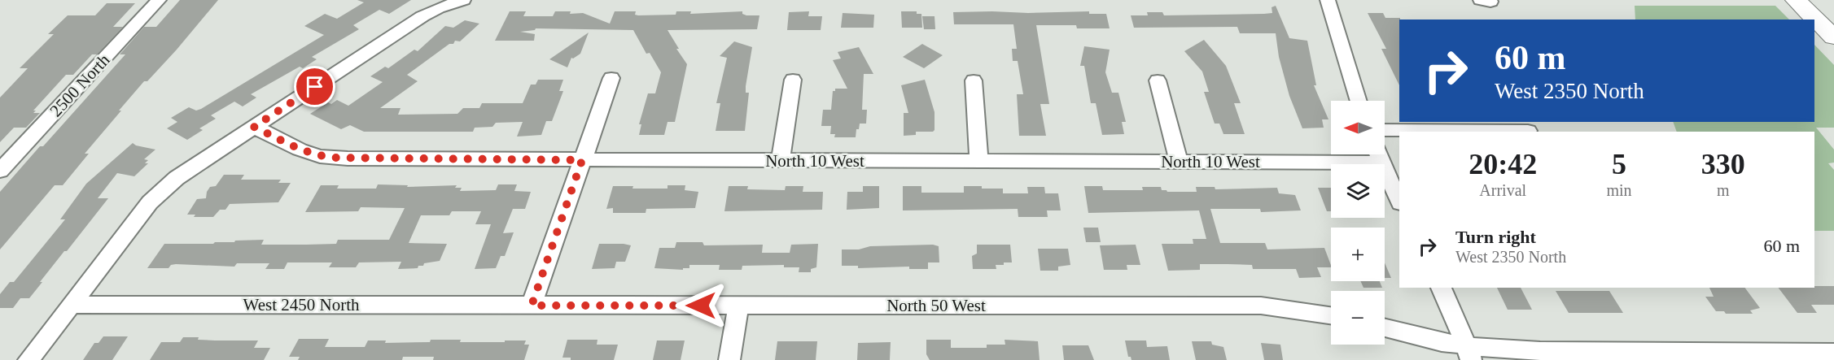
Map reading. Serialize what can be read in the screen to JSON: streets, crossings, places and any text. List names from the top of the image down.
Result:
{
  "streets": {
    "street": [
      "2500 North",
      "North 10 West",
      "West 2450 North",
      "North 50 West"
    ]
  },
  "crossings": [
    ["West 2450 North", "North 50 West"]
  ],
  "north": "left",
  "page": {
    "turn": ["60 m", "West 2350 North"],
    "map_buttons": ["+", "−"],
    "eta": [
      "20:42",
      "Arrival",
      "5",
      "min",
      "330",
      "m"
    ],
    "list": [
      {
        "name": "Turn right",
        "note": "West 2350 North",
        "value": "60 m"
      }
    ]
  }
}
